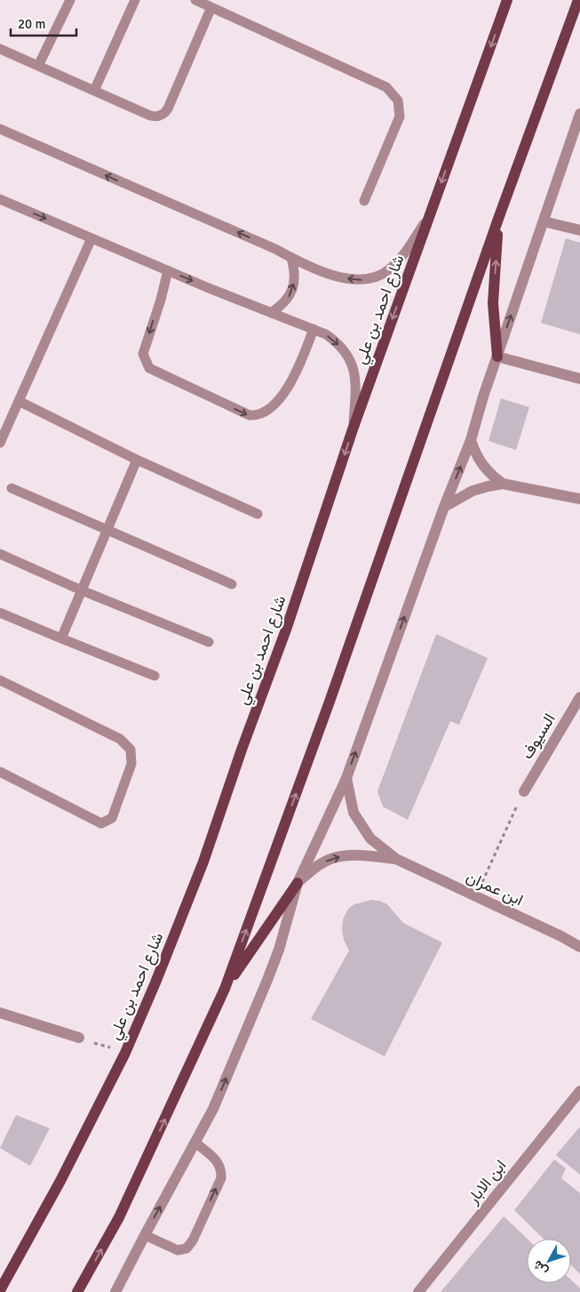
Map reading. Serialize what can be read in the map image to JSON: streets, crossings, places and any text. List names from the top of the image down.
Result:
{
  "streets": {
    "main road": ["شارع احمد بن علي"],
    "street": ["السيوف", "ابن عمران", "ابن الابار"]
  },
  "scale_bar": "20 m",
  "north": "bottom left"
}
